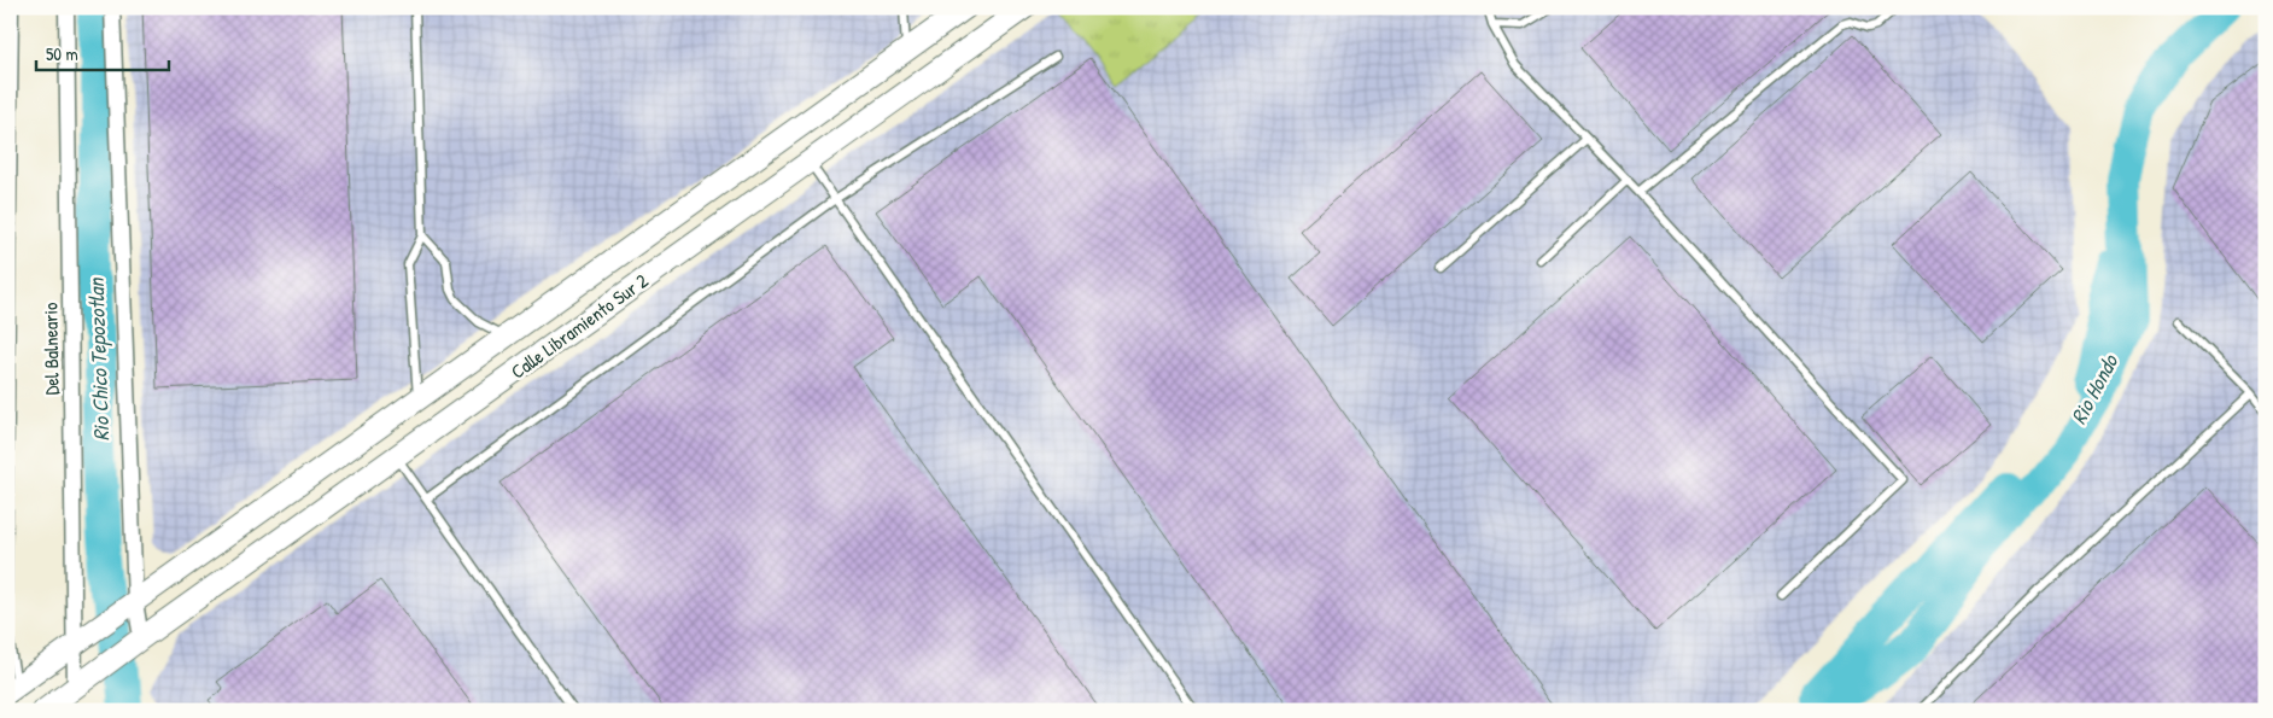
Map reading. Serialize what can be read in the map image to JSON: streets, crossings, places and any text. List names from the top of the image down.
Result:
{
  "streets": {
    "main road": ["Calle Libramiento Sur 2"],
    "street": ["Del Balneario"]
  },
  "crossings": [
    ["Calle Libramiento Sur 2", "Del Balneario"]
  ],
  "water": ["Rio Chico Tepozotlan", "Rio Hondo"],
  "scale_bar": "50 m"
}
